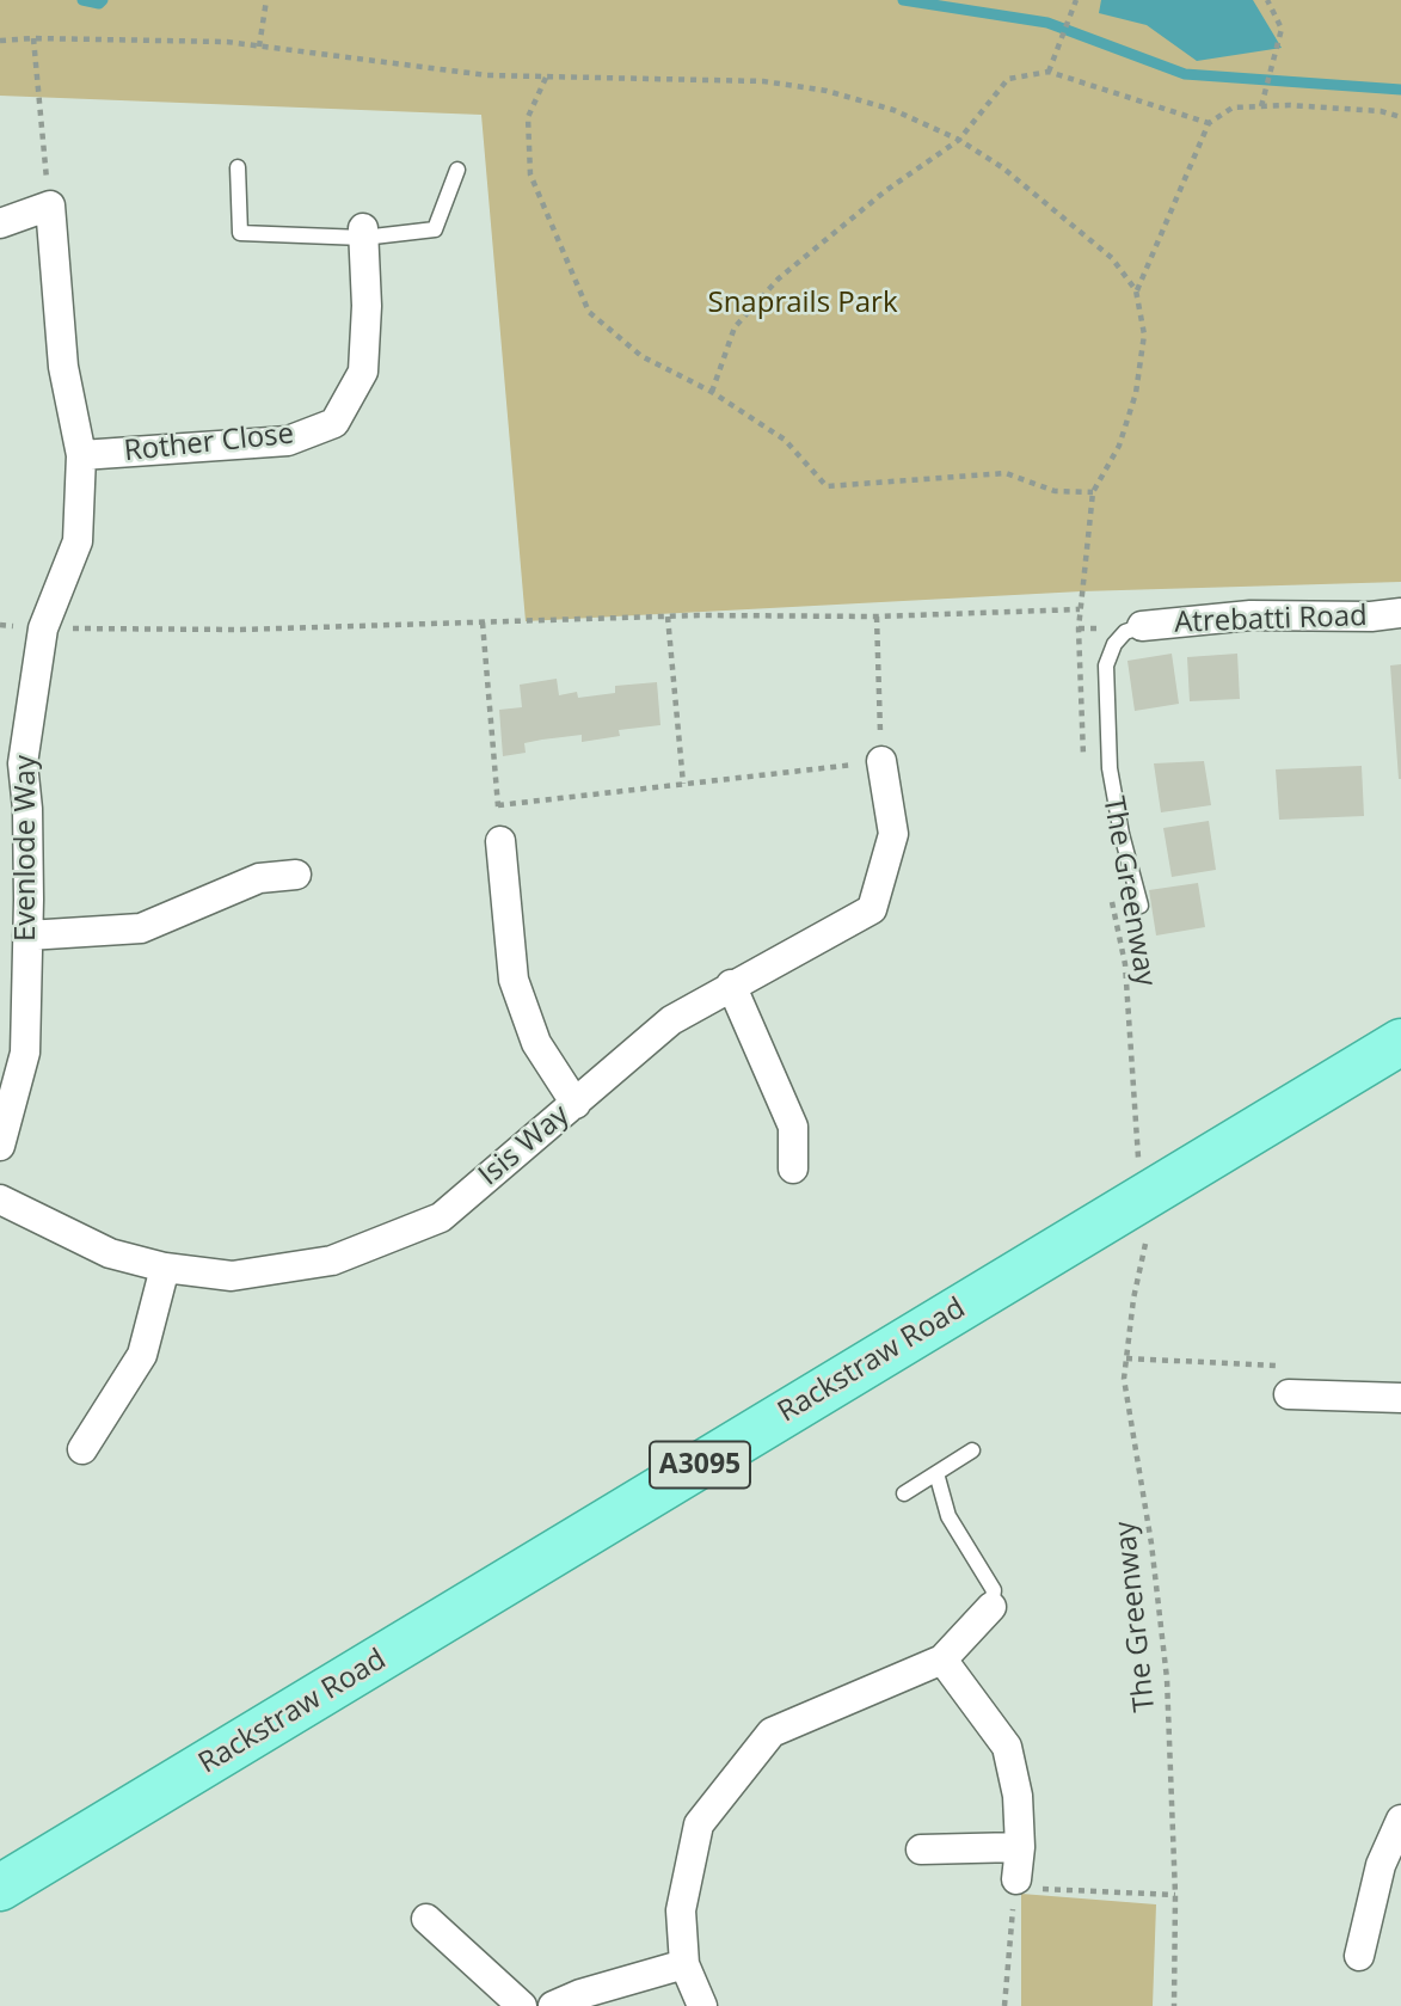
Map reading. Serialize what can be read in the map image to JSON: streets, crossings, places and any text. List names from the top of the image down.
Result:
{
  "streets": {
    "main road": ["Rackstraw Road", "A3095"],
    "street": [
      "Rother Close",
      "Atrebatti Road",
      "Evenlode Way",
      "Isis Way"
    ],
    "path": ["The Greenway"]
  },
  "crossings": [
    ["Rother Close", "Evenlode Way"]
  ],
  "parks": ["Snaprails Park"]
}
